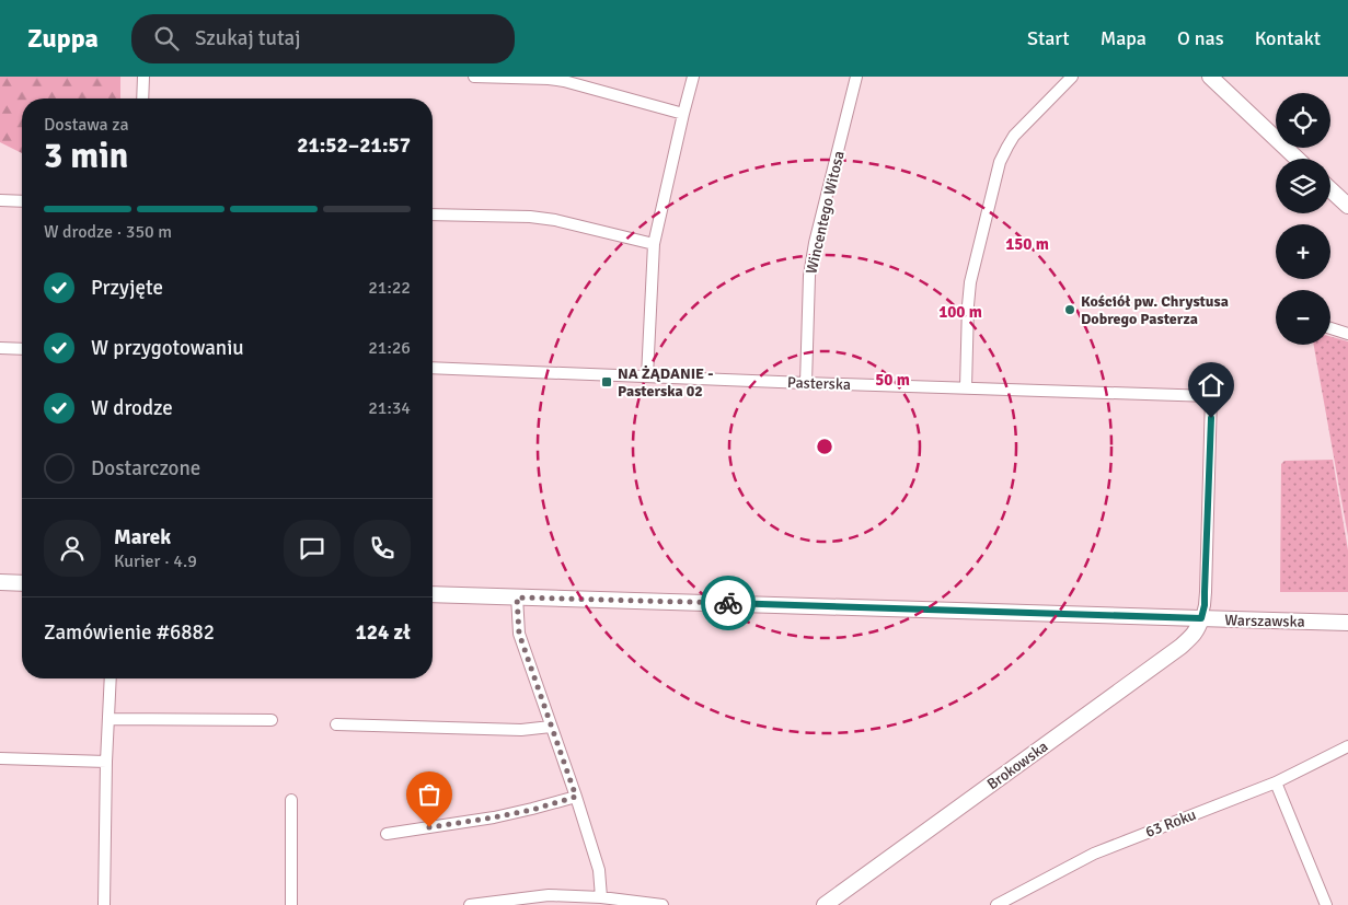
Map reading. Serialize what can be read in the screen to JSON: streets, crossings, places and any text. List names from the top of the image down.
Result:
{
  "streets": {
    "street": [
      "Wincentego Witosa",
      "Pasterska",
      "Warszawska",
      "Brokowska",
      "63 Roku"
    ]
  },
  "crossings": [
    ["Wincentego Witosa", "Pasterska"],
    ["Pasterska", "Warszawska"],
    ["Pasterska", "Brokowska"],
    ["Warszawska", "Brokowska"]
  ],
  "places": {
    "other": ["Kościół pw. Chrystusa Dobrego Pasterza"],
    "transit": ["NA ŻĄDANIE - Pasterska 02"]
  },
  "page": {
    "header": "Zuppa",
    "search": "Szukaj tutaj",
    "nav": [
      "Start",
      "Mapa",
      "O nas",
      "Kontakt"
    ],
    "map_buttons": ["+", "−"],
    "heading": ["3 min", "Dostawa za", "21:52–21:57"],
    "panel": [
      "Marek",
      "Kurier · 4.9",
      "Zamówienie #6882",
      "124 zł"
    ],
    "bar": "W drodze · 350 m",
    "list": [
      ["Przyjęte", "21:22"],
      ["W przygotowaniu", "21:26"],
      ["W drodze", "21:34"],
      "Dostarczone"
    ]
  },
  "rings": ["150 m", "100 m", "50 m"]
}
